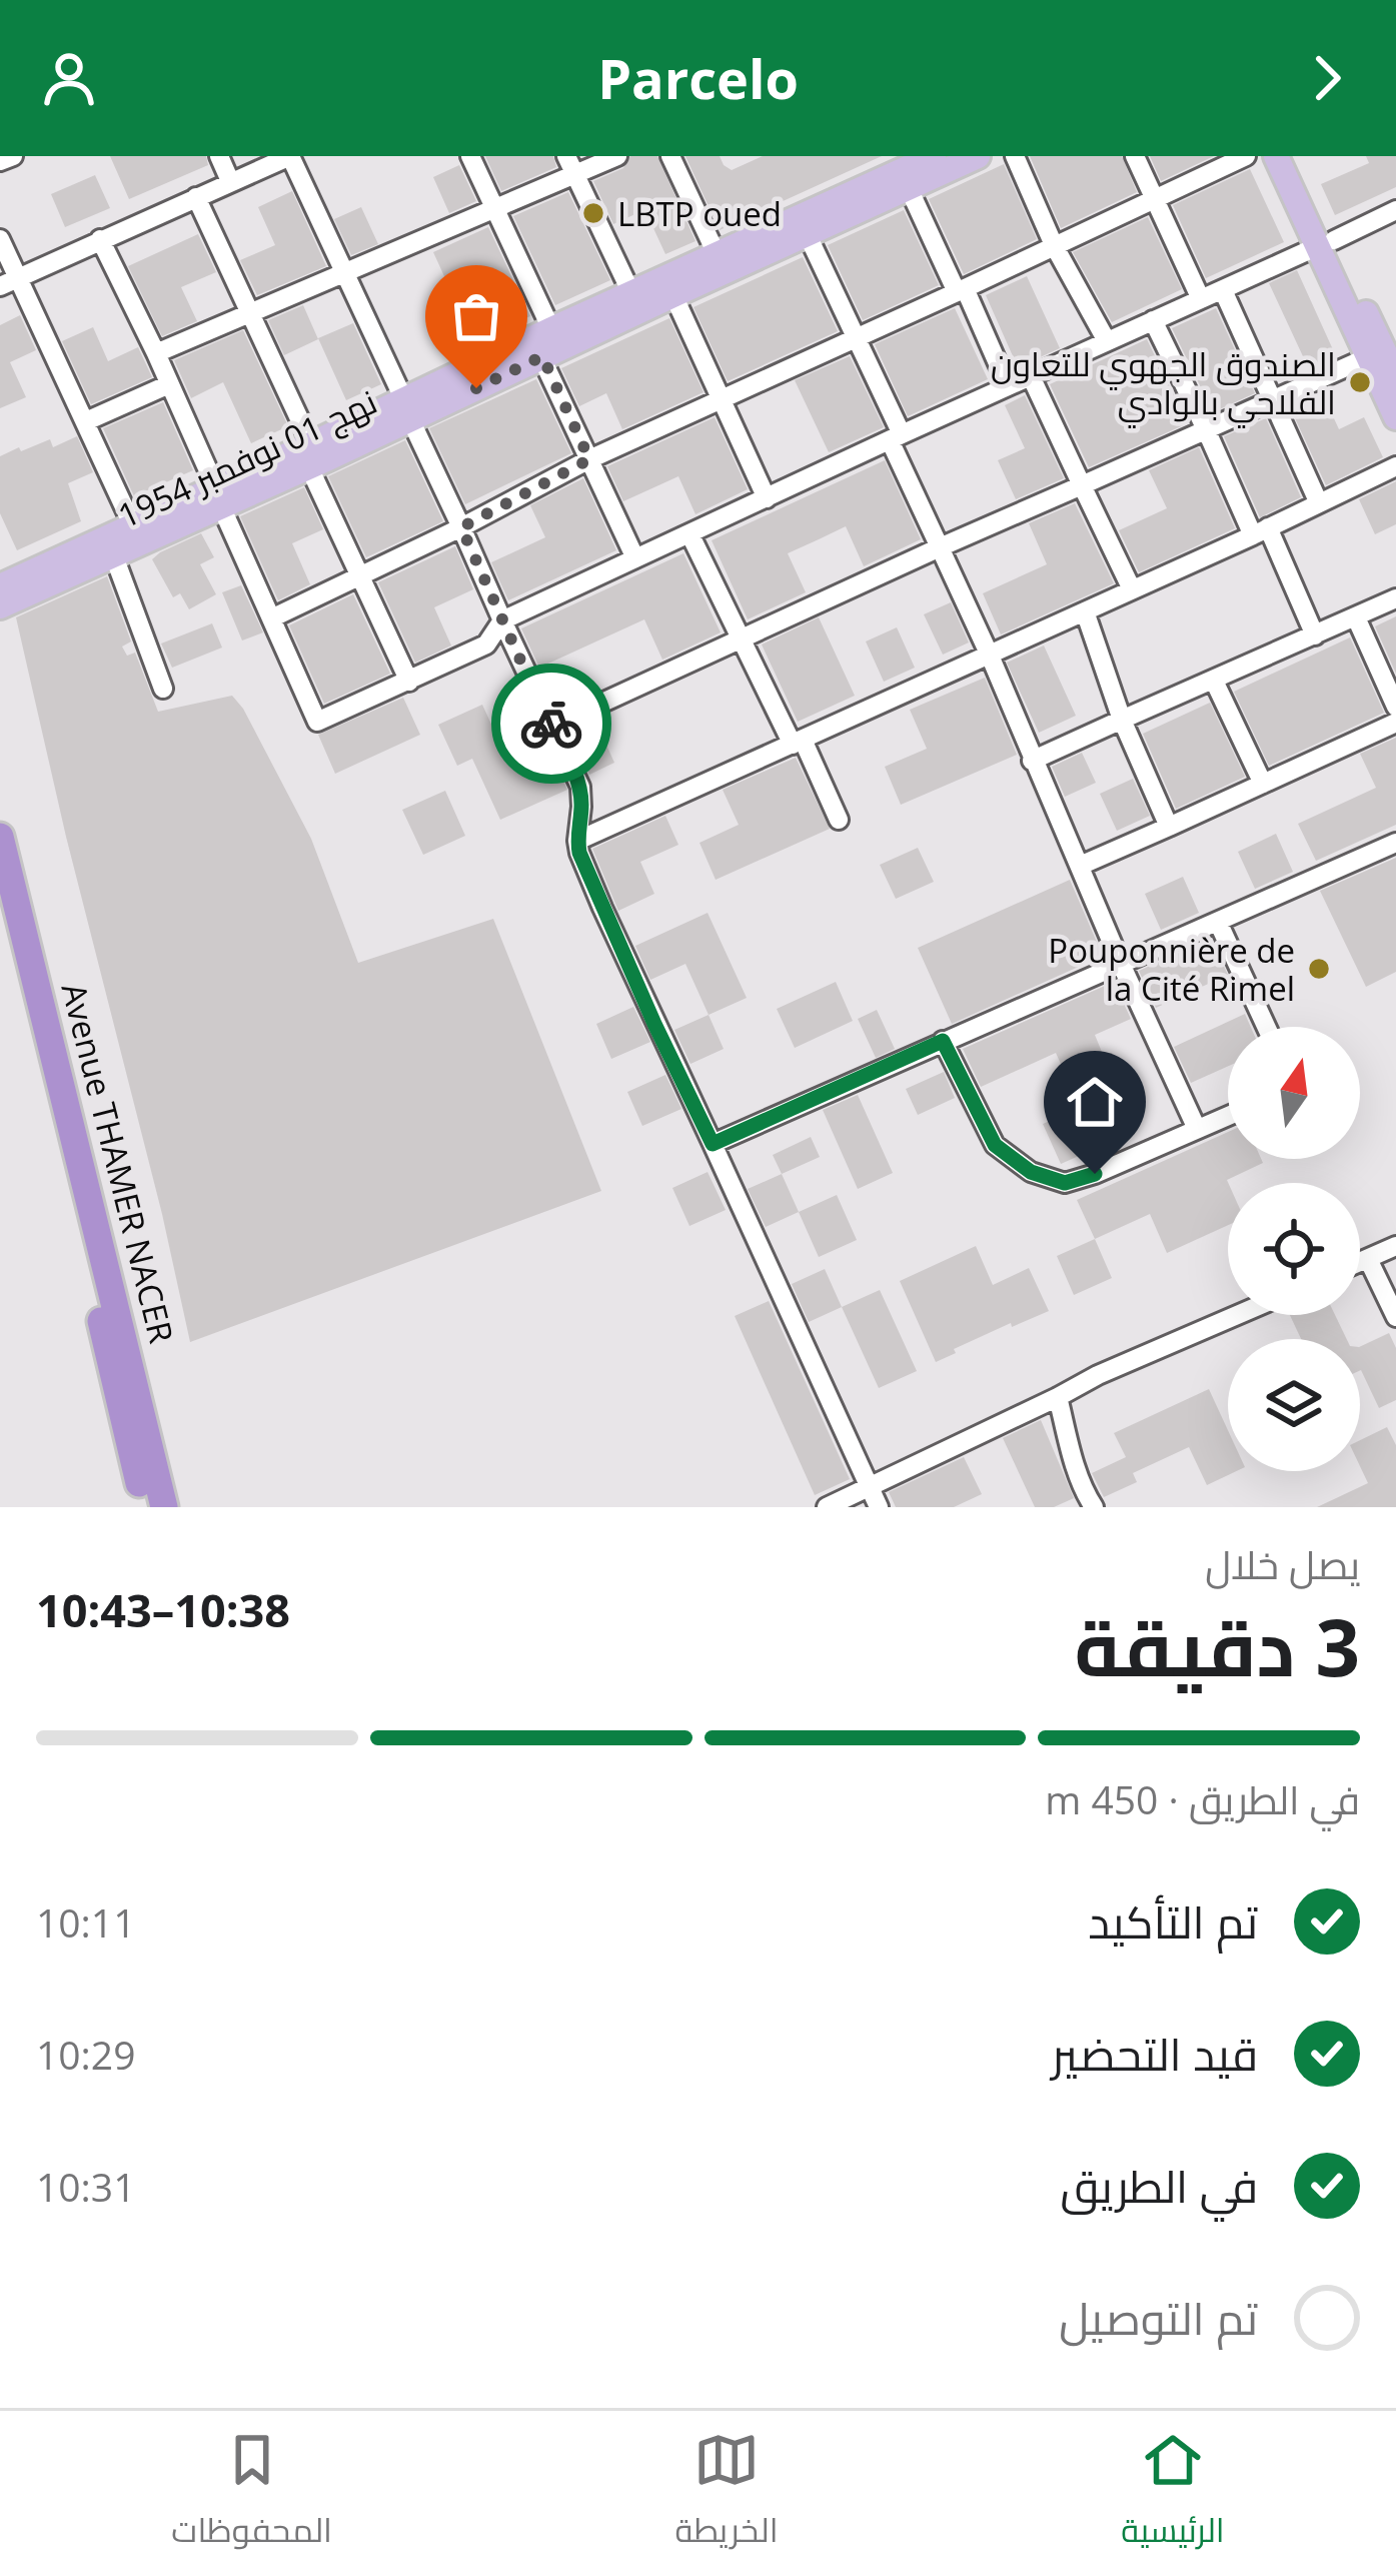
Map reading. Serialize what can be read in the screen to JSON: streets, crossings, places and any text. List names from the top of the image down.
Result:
{
  "streets": {
    "highway": ["Avenue THAMER NACER"],
    "main road": ["نهج 01 نوفمبر 1954"]
  },
  "places": ["LBTP oued", "الصندوق الجهوي للتعاون الفلاحي بالوادي", "Pouponnière de la Cité Rimel"],
  "north": "top",
  "page": {
    "header": "Parcelo",
    "heading": ["3 دقيقة", "يصل خلال", "10:38–10:43"],
    "bar": "في الطريق · 450 m",
    "list": [
      ["تم التأكيد", "10:11"],
      ["قيد التحضير", "10:29"],
      ["في الطريق", "10:31"],
      "تم التوصيل"
    ],
    "tabs": ["الرئيسية", "الخريطة", "المحفوظات"]
  }
}
